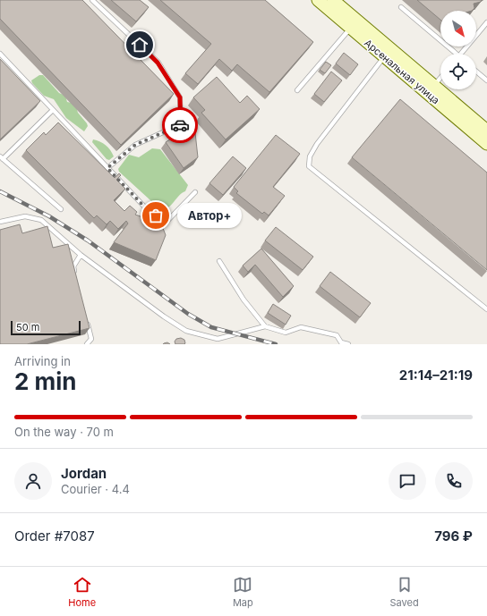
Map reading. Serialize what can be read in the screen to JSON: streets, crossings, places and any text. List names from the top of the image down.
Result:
{
  "streets": {
    "street": ["Арсенальная улица"]
  },
  "places": ["Автор+"],
  "scale_bar": "50 m",
  "north": "bottom right",
  "page": {
    "bubble": "Автор+",
    "scale": "50 m",
    "heading": ["2 min", "Arriving in", "21:14–21:19"],
    "panel": [
      "Jordan",
      "Courier · 4.4",
      "Order #7087",
      "796 ₽"
    ],
    "bar": "On the way · 70 m",
    "tabs": ["Home", "Map", "Saved"]
  }
}
